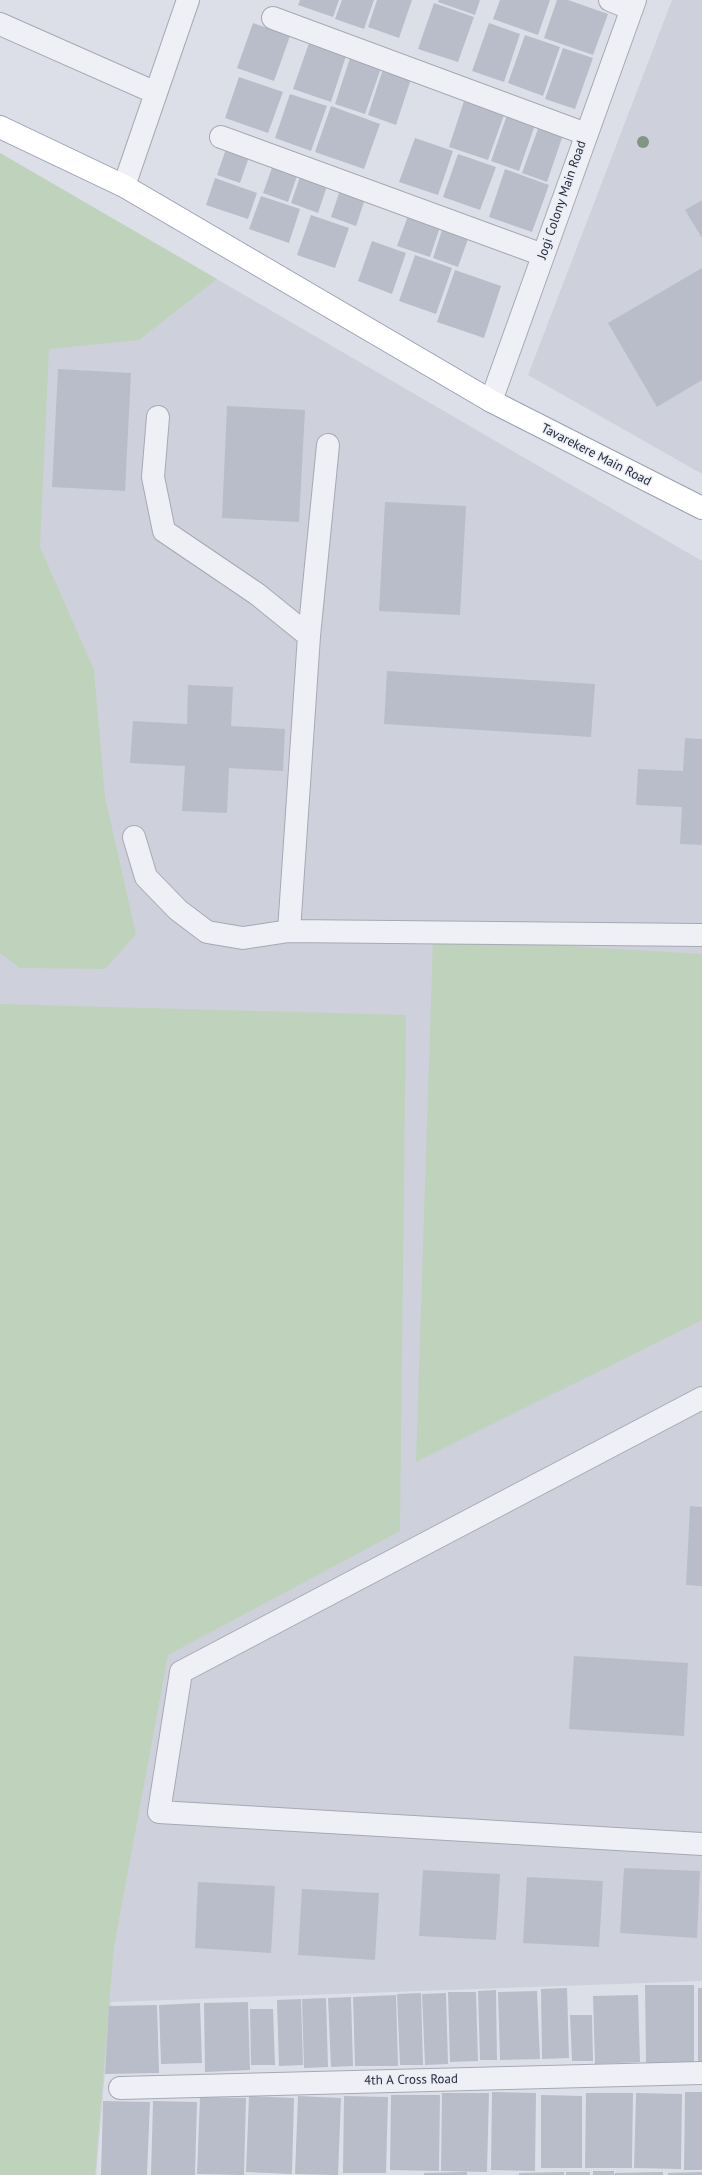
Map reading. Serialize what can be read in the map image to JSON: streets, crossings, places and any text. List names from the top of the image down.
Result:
{
  "streets": {
    "main road": ["Tavarekere Main Road"],
    "street": ["Jogi Colony Main Road", "4th A Cross Road"]
  },
  "crossings": [
    ["Jogi Colony Main Road", "Tavarekere Main Road"]
  ]
}
